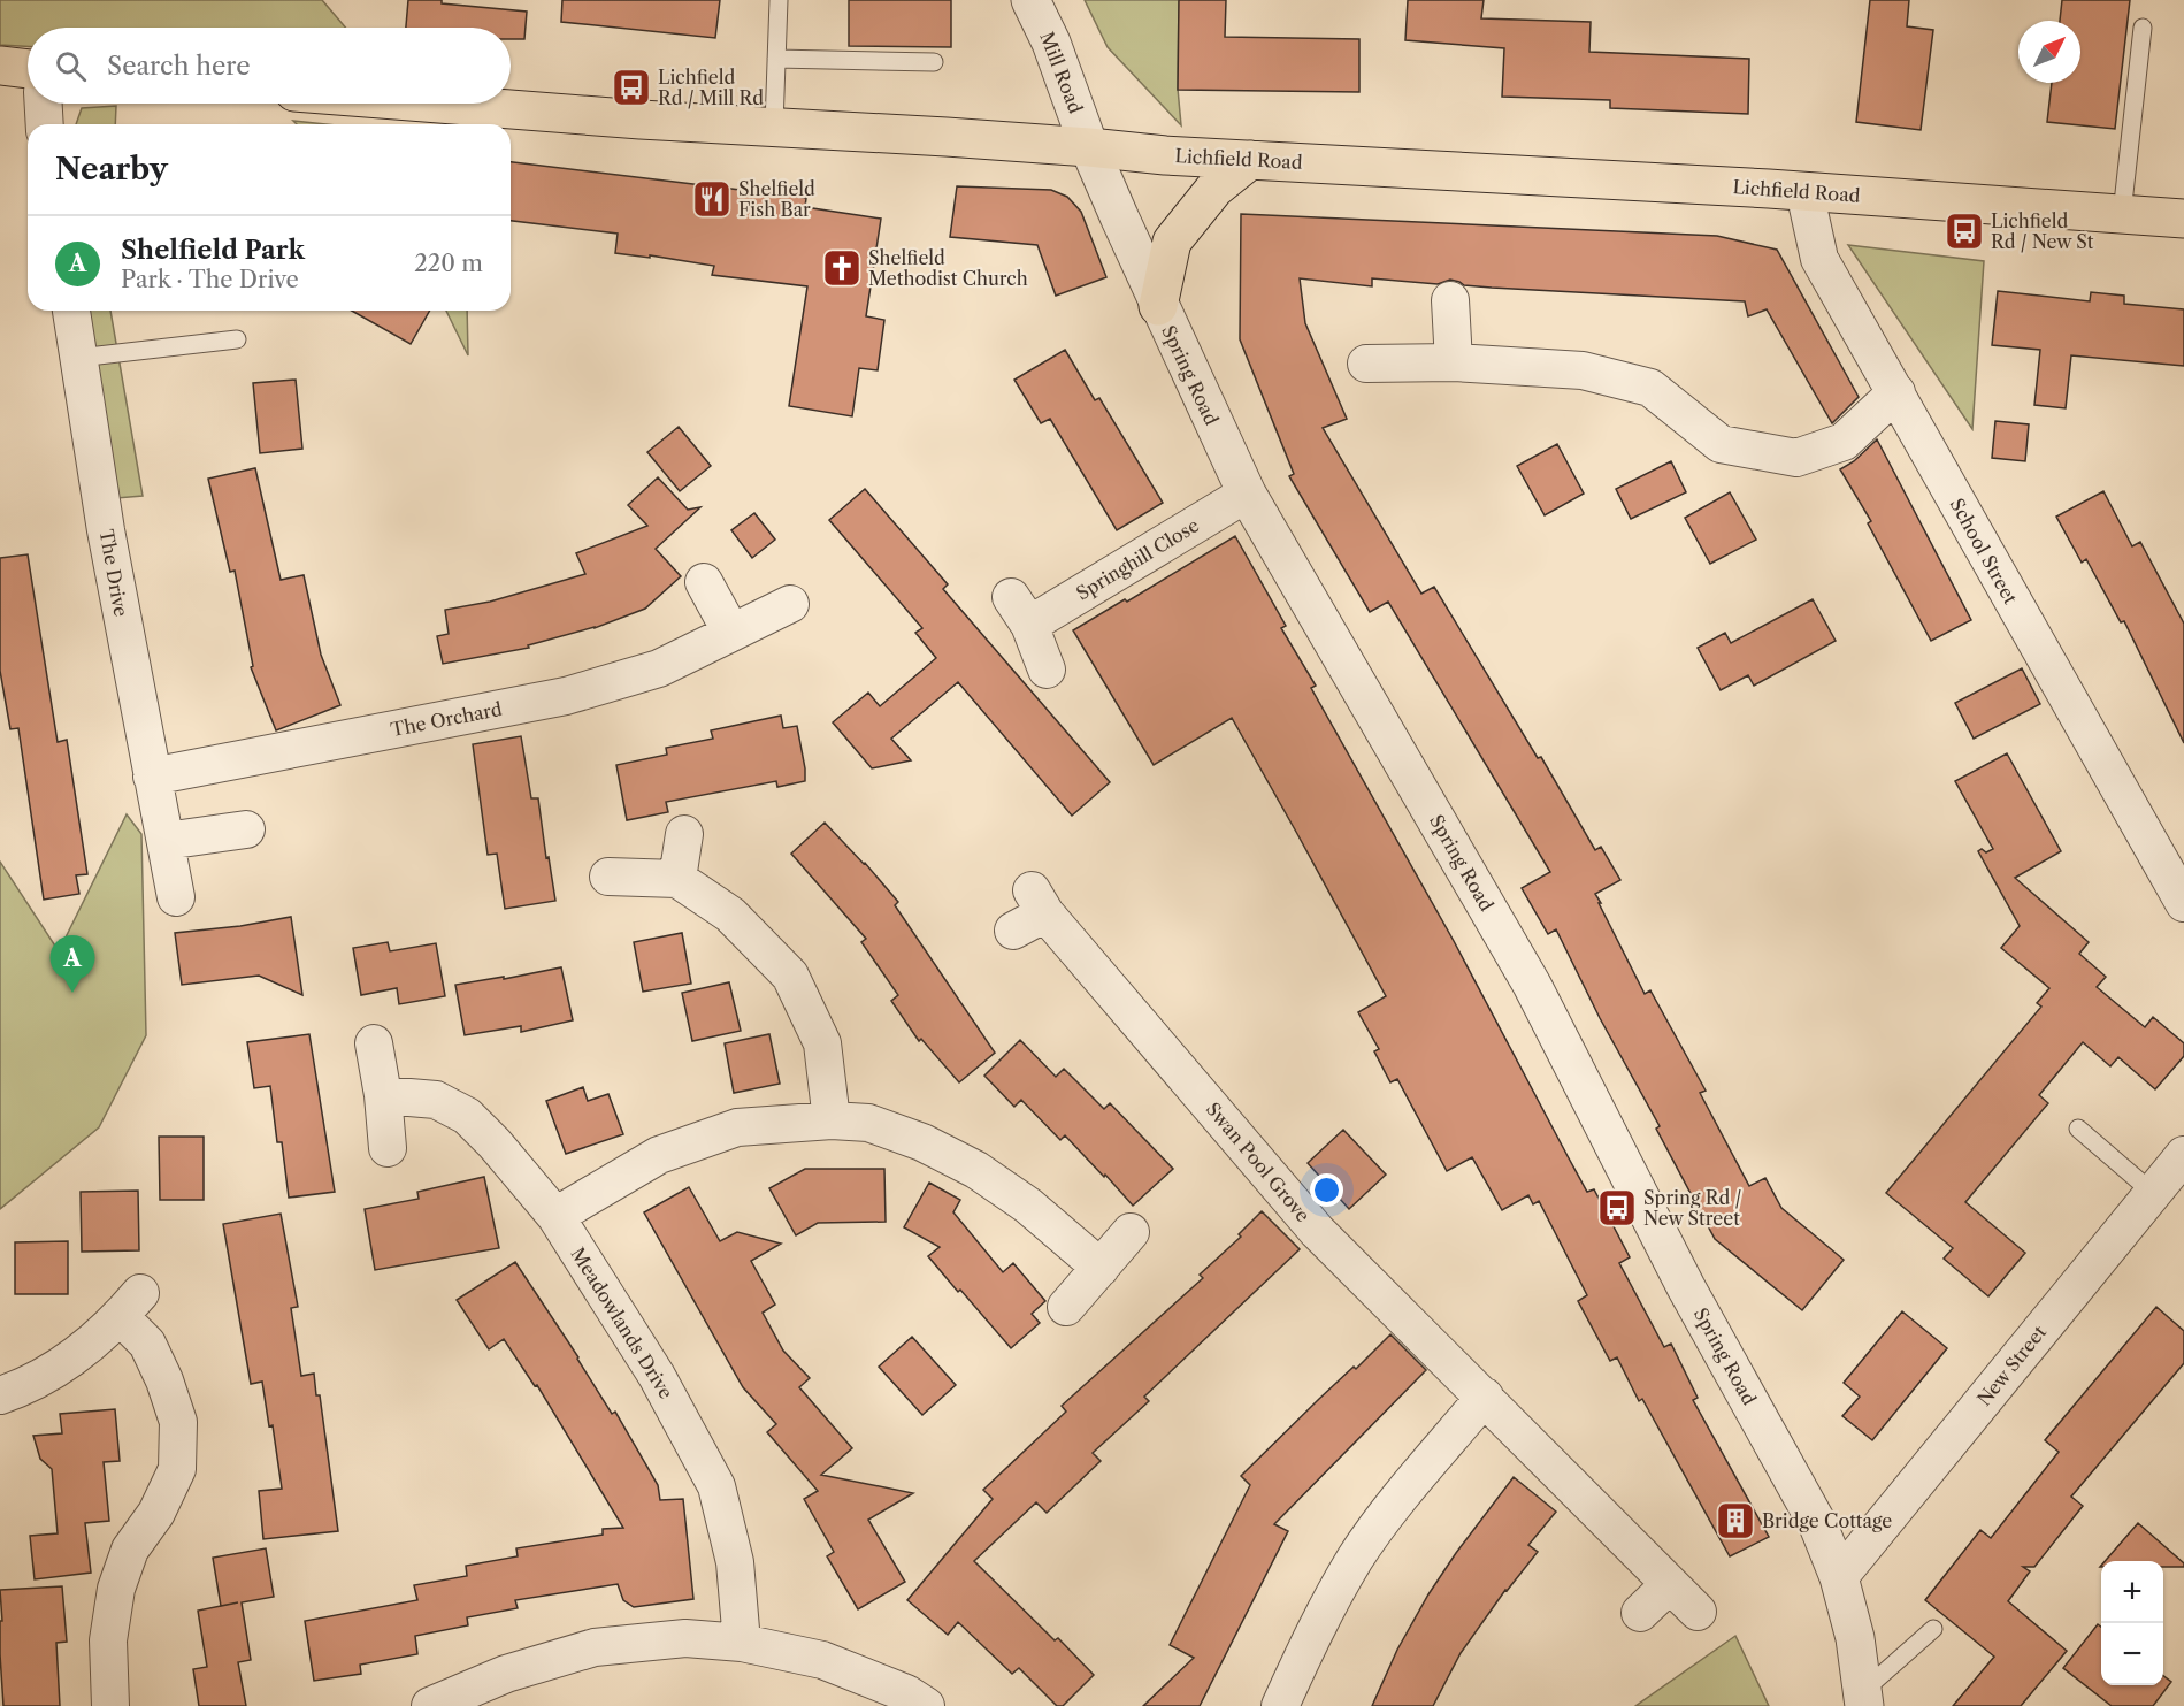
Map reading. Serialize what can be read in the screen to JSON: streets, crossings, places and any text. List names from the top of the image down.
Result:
{
  "streets": {
    "highway": ["Lichfield Road"],
    "street": [
      "Mill Road",
      "Spring Road",
      "School Street",
      "Springhill Close",
      "The Drive",
      "The Orchard",
      "Swan Pool Grove",
      "Meadowlands Drive",
      "New Street"
    ]
  },
  "crossings": [
    ["Mill Road", "Lichfield Road"],
    ["Mill Road", "Spring Road"],
    ["Lichfield Road", "Spring Road"],
    ["Lichfield Road", "School Street"],
    ["Spring Road", "Springhill Close"],
    ["Spring Road", "New Street"],
    ["The Drive", "The Orchard"]
  ],
  "places": {
    "bus stop": ["Lichfield Rd / Mill Rd", "Lichfield Rd / New St", "Spring Rd / New Street"],
    "restaurant": ["Shelfield Fish Bar"],
    "church": ["Shelfield Methodist Church"],
    "building": ["Bridge Cottage"]
  },
  "north": "top right",
  "page": {
    "search": "Search here",
    "heading": "Nearby",
    "list": [
      {
        "mark": "A",
        "name": "Shelfield Park",
        "note": "Park · The Drive",
        "value": "220 m"
      }
    ],
    "pins": "A",
    "map_buttons": ["+", "−"]
  }
}
